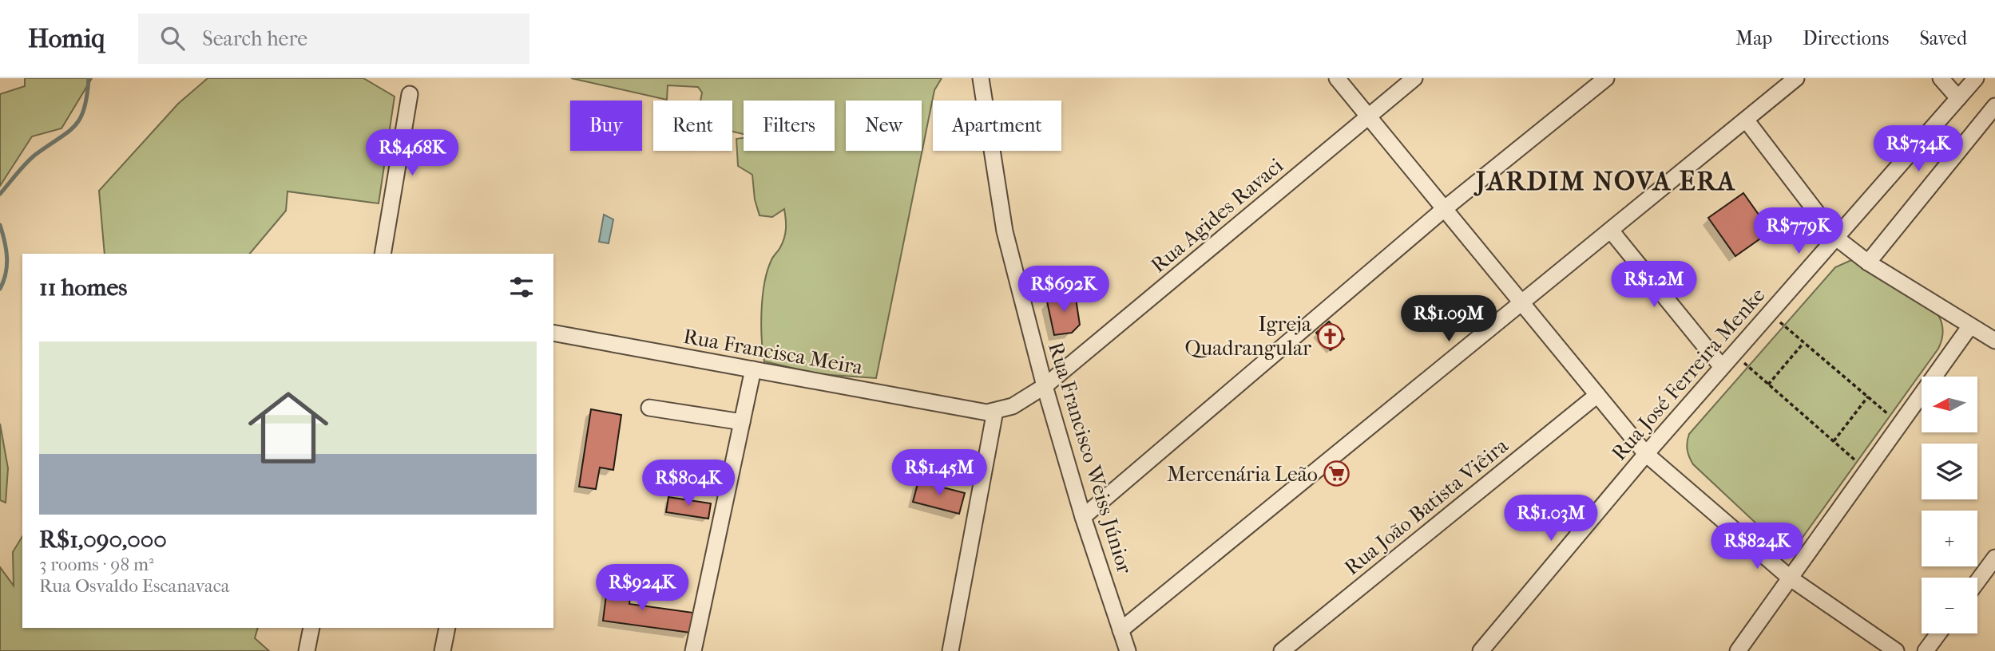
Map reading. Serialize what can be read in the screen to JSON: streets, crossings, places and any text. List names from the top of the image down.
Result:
{
  "streets": {
    "street": [
      "Rua Agides Ravaci",
      "Rua Francisca Meira",
      "Rua José Ferreira Menke",
      "Rua Francisco Weiss Júnior",
      "Rua João Batista Viêira"
    ]
  },
  "crossings": [
    ["Rua Agides Ravaci", "Rua Francisca Meira"],
    ["Rua Agides Ravaci", "Rua Francisco Weiss Júnior"]
  ],
  "districts": ["JARDIM NOVA ERA"],
  "places": {
    "church": ["Igreja Quadrangular"],
    "supermarket": ["Mercenária Leão"]
  },
  "north": "left",
  "page": {
    "header": "Homiq",
    "search": "Search here",
    "nav": ["Map", "Directions", "Saved"],
    "chip": [
      "Buy",
      "Rent",
      "Filters",
      "New",
      "Apartment"
    ],
    "price": [
      "R$734K",
      "R$468K",
      "R$779K",
      "R$1.2M",
      "R$692K",
      "R$1.09M",
      "R$1.45M",
      "R$804K",
      "R$1.03M",
      "R$824K",
      "R$924K"
    ],
    "heading": "11 homes",
    "list": [
      {
        "name": "R$1,090,000",
        "note": "3 rooms · 98 m² · Rua Osvaldo Escanavaca"
      }
    ],
    "map_buttons": ["+", "−"]
  }
}
